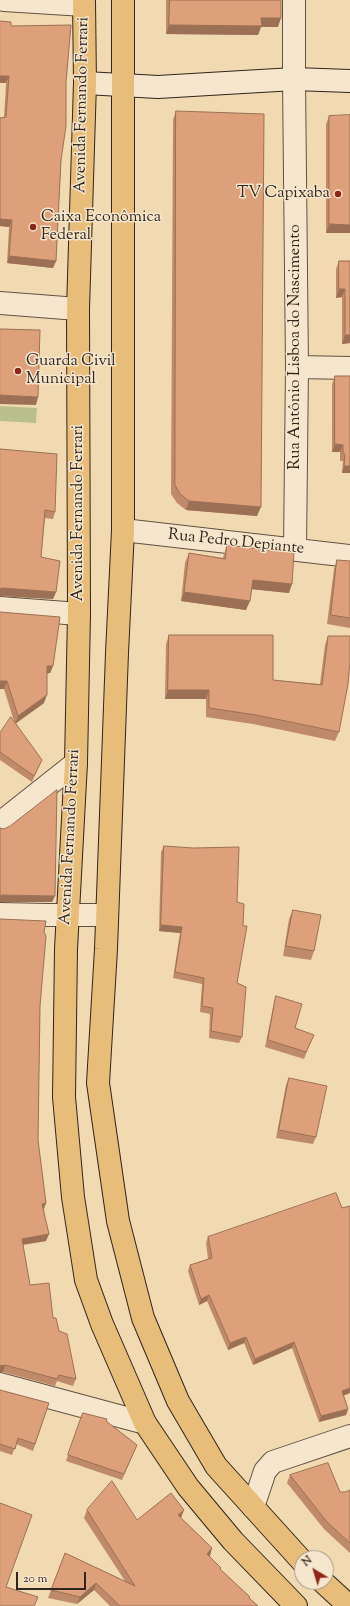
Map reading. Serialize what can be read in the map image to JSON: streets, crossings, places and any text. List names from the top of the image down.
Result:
{
  "streets": {
    "main road": ["Avenida Fernando Ferrari"],
    "street": ["Rua Antônio Lisboa do Nascimento", "Rua Pedro Depiante"]
  },
  "crossings": [
    ["Rua Antônio Lisboa do Nascimento", "Rua Pedro Depiante"]
  ],
  "places": ["TV Capixaba", "Caixa Econômica Federal", "Guarda Civil Municipal"],
  "scale_bar": "20 m",
  "north": "top left"
}
